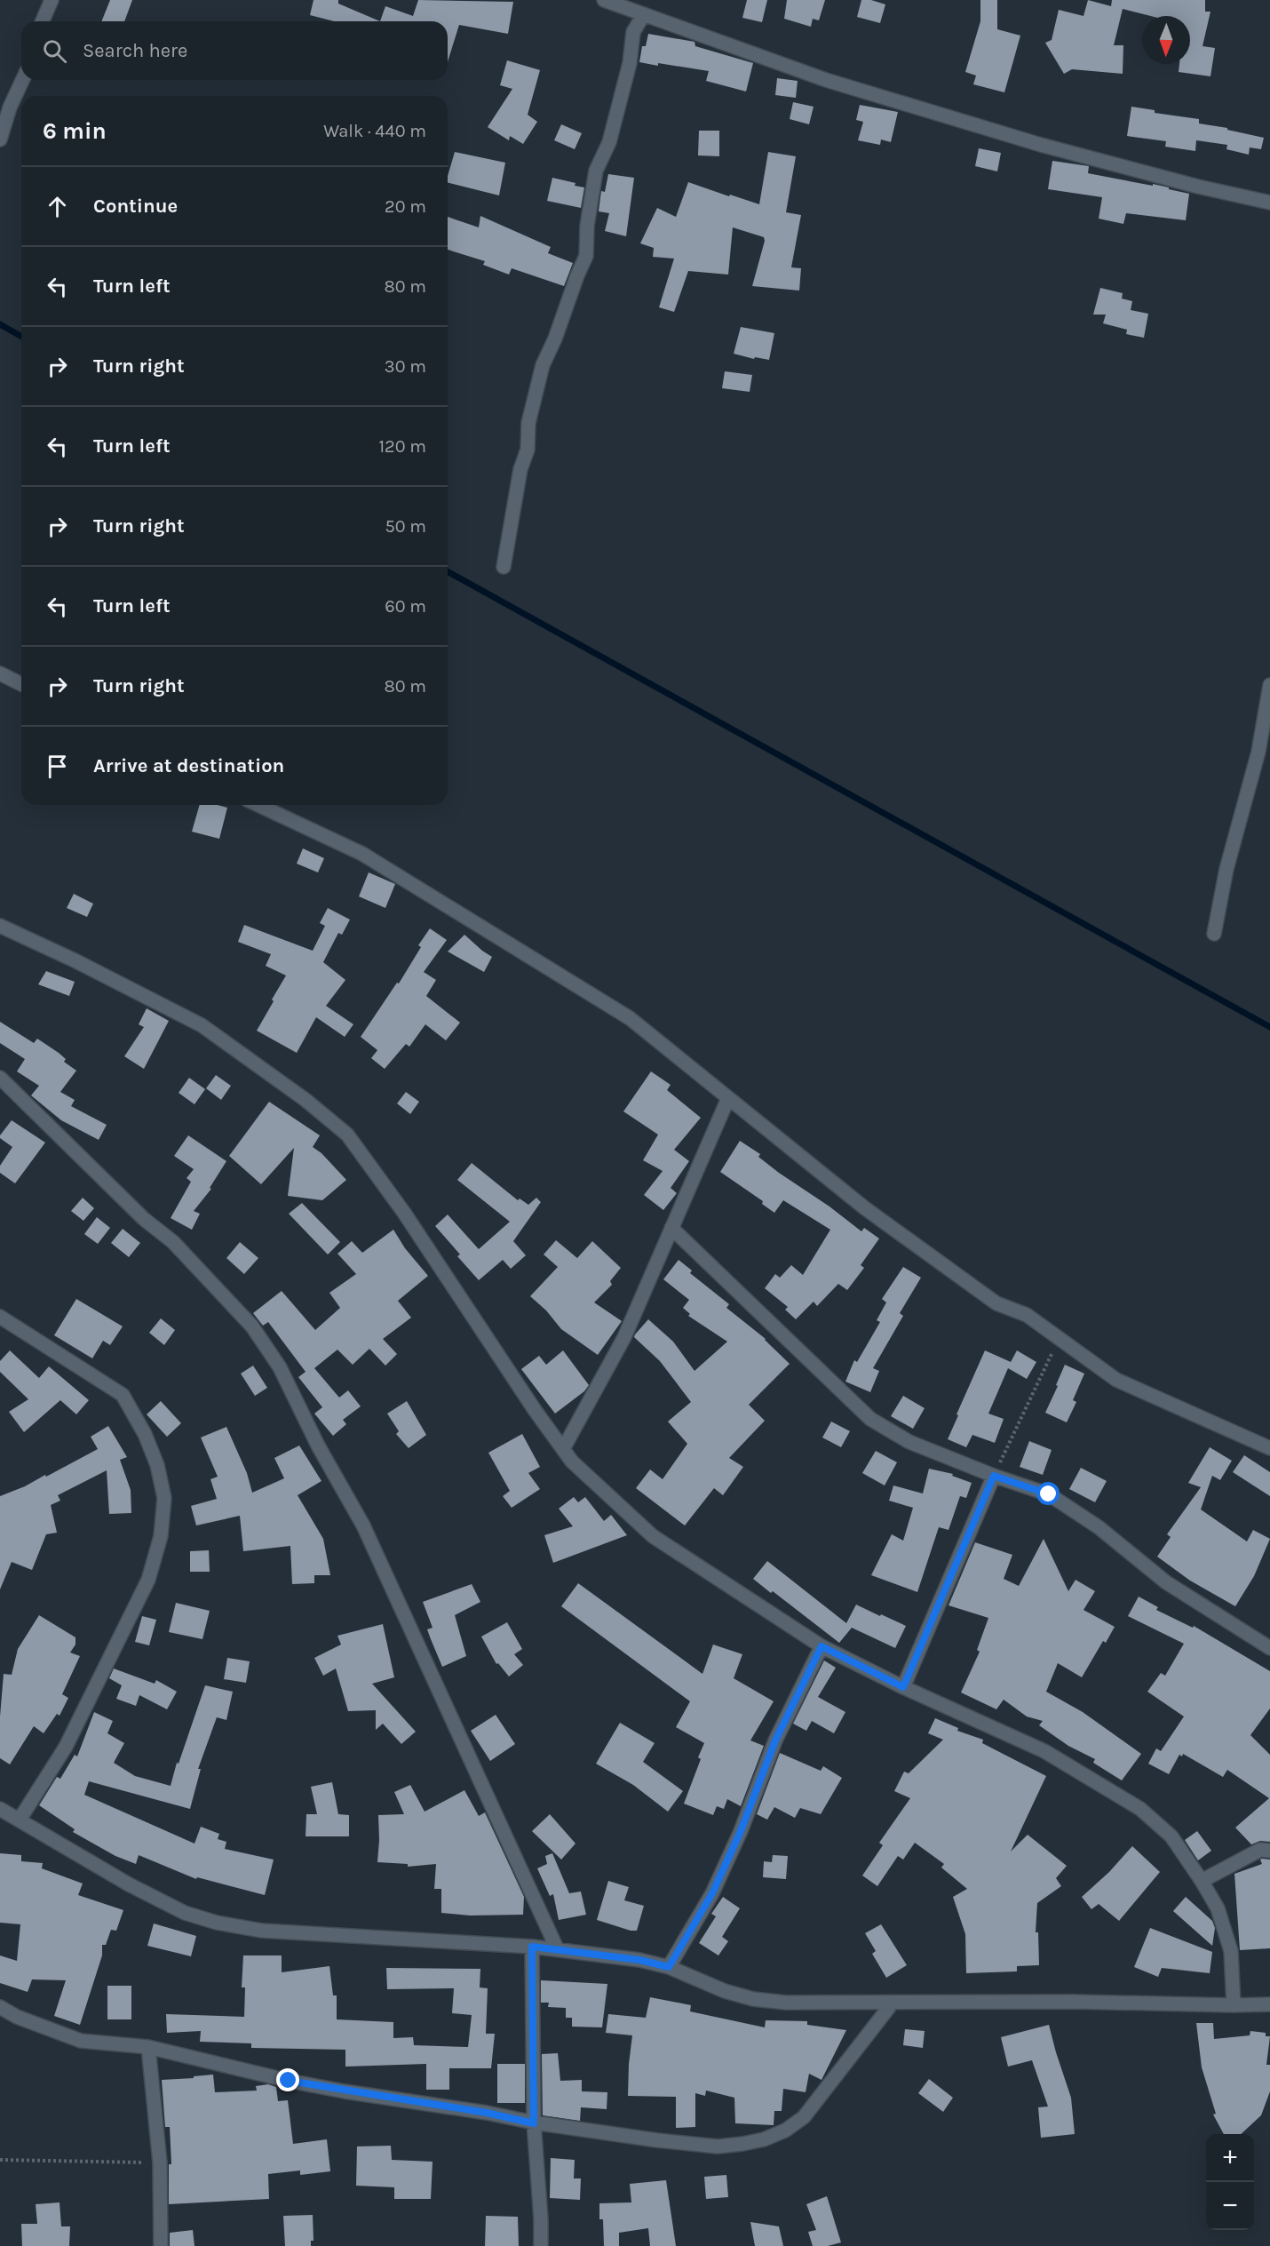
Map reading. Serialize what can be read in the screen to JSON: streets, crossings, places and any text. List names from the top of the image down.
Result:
{
  "north": "bottom",
  "page": {
    "search": "Search here",
    "heading": ["6 min", "Walk · 440 m"],
    "list": [
      ["Continue", "20 m"],
      ["Turn left", "80 m"],
      ["Turn right", "30 m"],
      ["Turn left", "120 m"],
      ["Turn right", "50 m"],
      ["Turn left", "60 m"],
      ["Turn right", "80 m"],
      "Arrive at destination"
    ],
    "map_buttons": ["+", "−"]
  }
}
